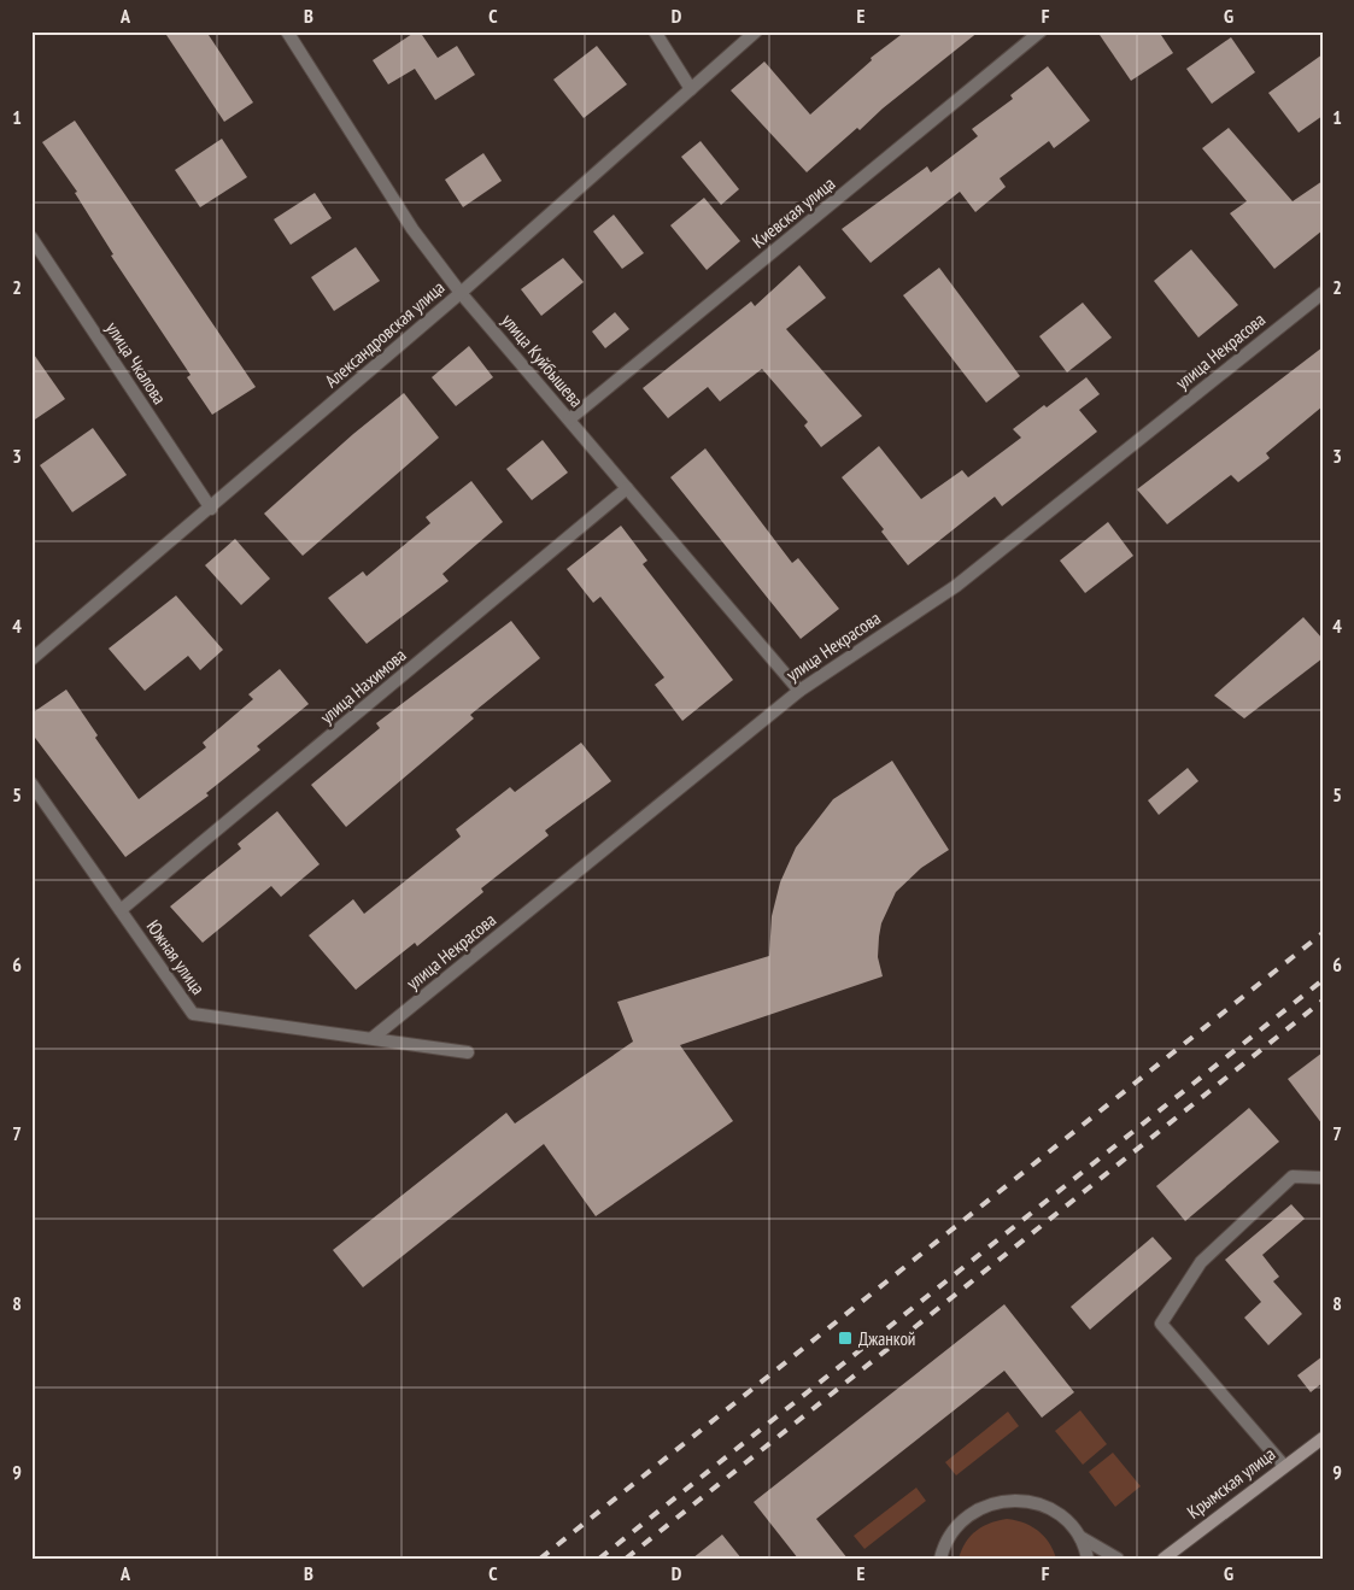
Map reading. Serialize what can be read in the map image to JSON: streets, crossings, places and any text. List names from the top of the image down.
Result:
{
  "streets": {
    "main road": ["Крымская улица"],
    "street": [
      "Киевская улица",
      "Александровская улица",
      "улица Некрасова",
      "улица Куйбышева",
      "улица Чкалова",
      "улица Нахимова",
      "Южная улица"
    ]
  },
  "crossings": [
    ["Киевская улица", "улица Куйбышева"],
    ["Александровская улица", "улица Куйбышева"],
    ["Александровская улица", "улица Чкалова"],
    ["улица Некрасова", "улица Куйбышева"],
    ["улица Некрасова", "Южная улица"],
    ["улица Куйбышева", "улица Нахимова"],
    ["улица Нахимова", "Южная улица"]
  ],
  "places": {
    "transit": ["Джанкой"]
  },
  "grid": {
    "columns": [
      "A",
      "B",
      "C",
      "D",
      "E",
      "F",
      "G"
    ],
    "rows": [
      "1",
      "2",
      "3",
      "4",
      "5",
      "6",
      "7",
      "8",
      "9"
    ]
  }
}
